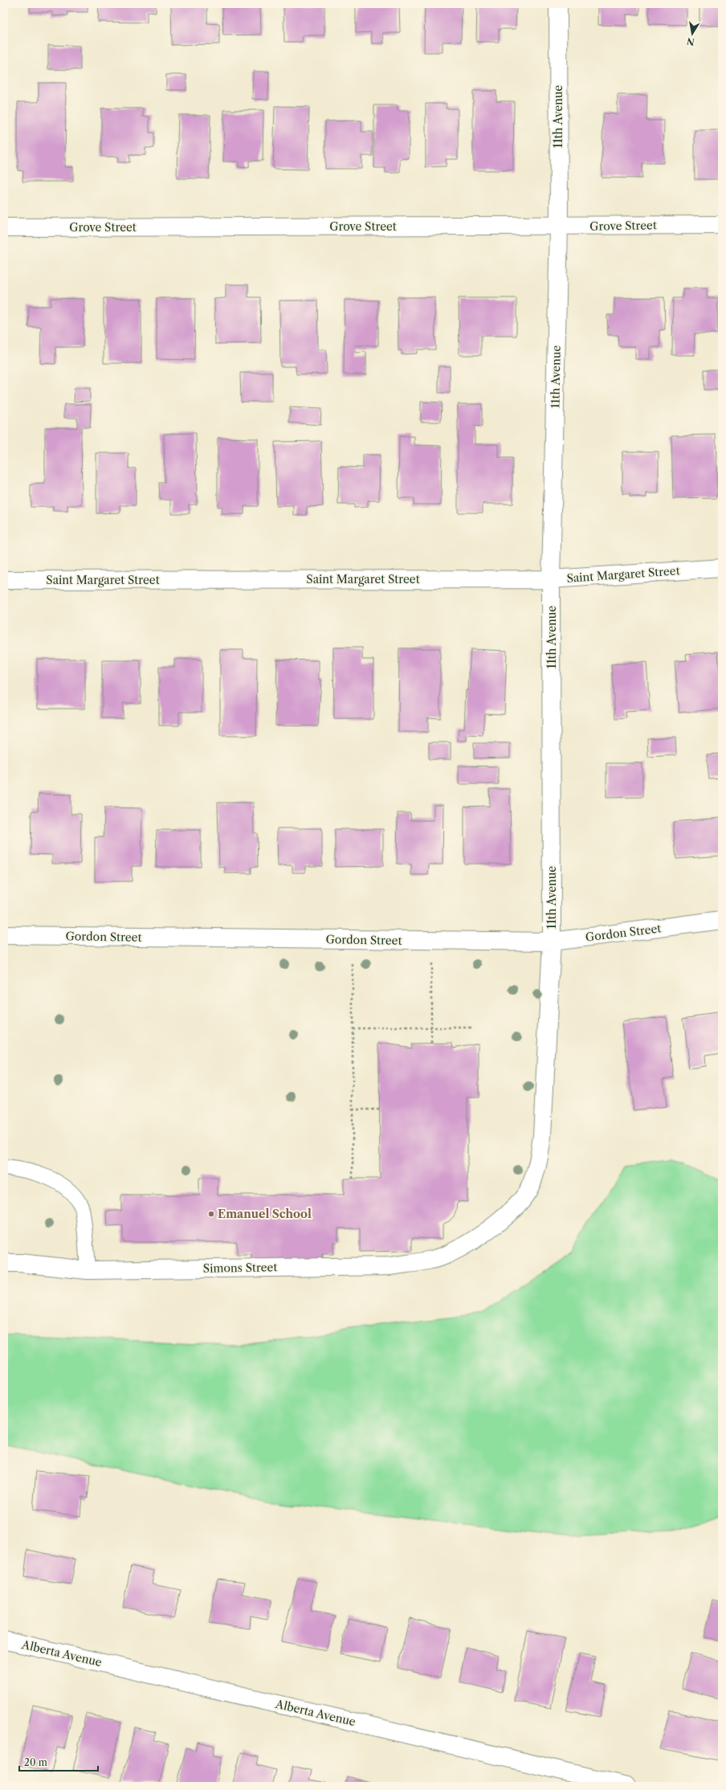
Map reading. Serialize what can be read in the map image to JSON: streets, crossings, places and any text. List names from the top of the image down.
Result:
{
  "streets": {
    "street": [
      "11th Avenue",
      "Grove Street",
      "Saint Margaret Street",
      "Gordon Street",
      "Simons Street",
      "Alberta Avenue"
    ]
  },
  "crossings": [
    ["11th Avenue", "Grove Street"],
    ["11th Avenue", "Saint Margaret Street"],
    ["11th Avenue", "Gordon Street"],
    ["11th Avenue", "Simons Street"]
  ],
  "places": ["Emanuel School"],
  "scale_bar": "20 m",
  "north": "bottom"
}
